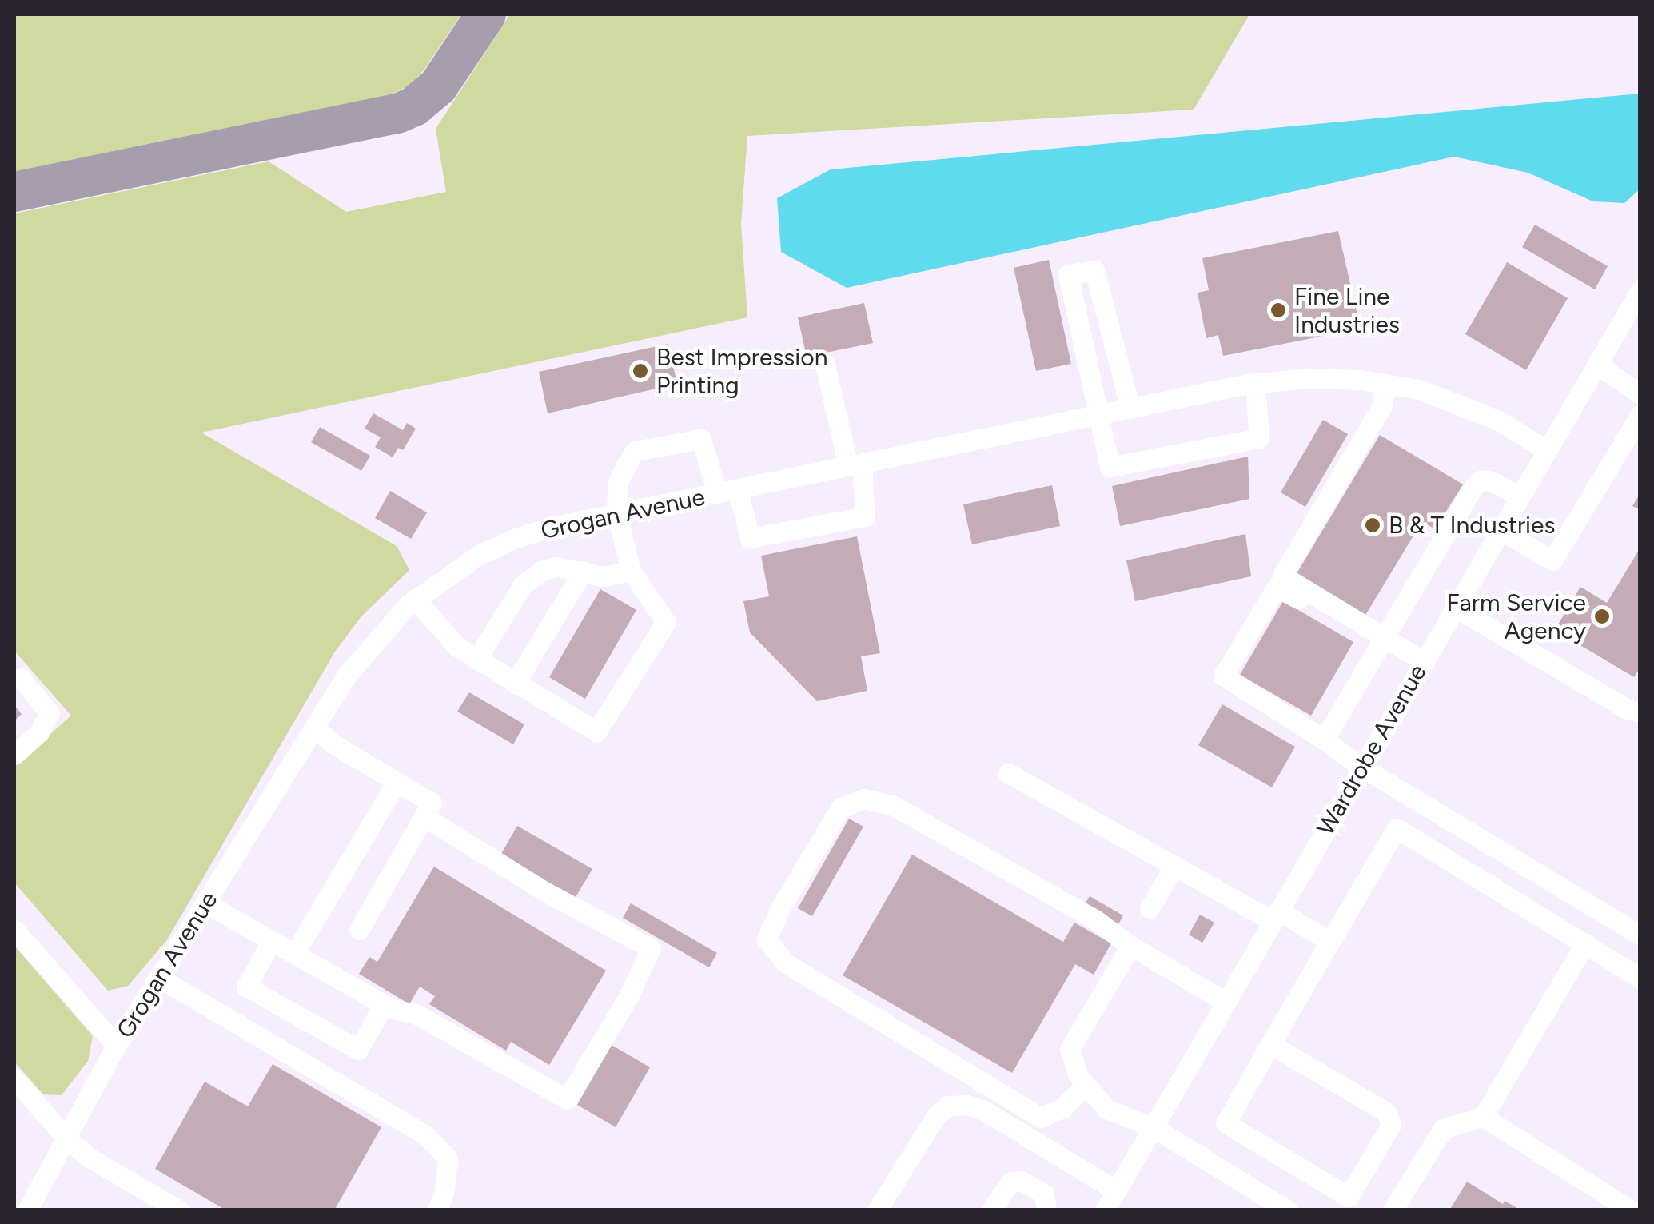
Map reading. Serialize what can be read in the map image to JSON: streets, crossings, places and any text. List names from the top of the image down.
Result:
{
  "streets": {
    "street": ["Grogan Avenue", "Wardrobe Avenue"]
  },
  "crossings": [
    ["Grogan Avenue", "Wardrobe Avenue"]
  ],
  "places": [
    "Fine Line Industries",
    "Best Impression Printing",
    "B & T Industries",
    "Farm Service Agency"
  ]
}
